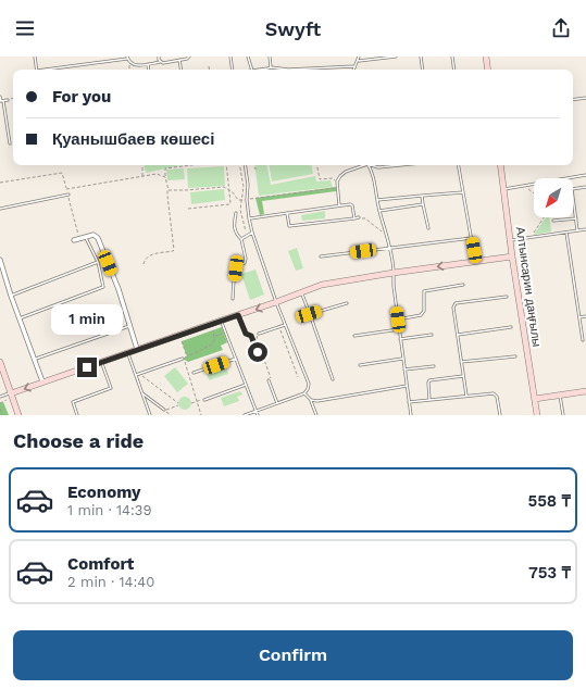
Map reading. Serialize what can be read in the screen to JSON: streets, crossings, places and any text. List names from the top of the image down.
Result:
{
  "streets": {
    "street": ["Алтынсарин даңғылы"]
  },
  "north": "bottom left",
  "page": {
    "header": "Swyft",
    "banner": ["For you", "Қуанышбаев көшесі"],
    "bubble": "1 min",
    "heading": "Choose a ride",
    "list": [
      {
        "name": "Economy",
        "note": "1 min · 14:39",
        "value": "558 ₸"
      },
      {
        "name": "Comfort",
        "note": "2 min · 14:40",
        "value": "753 ₸"
      }
    ],
    "buttons": "Confirm"
  }
}
